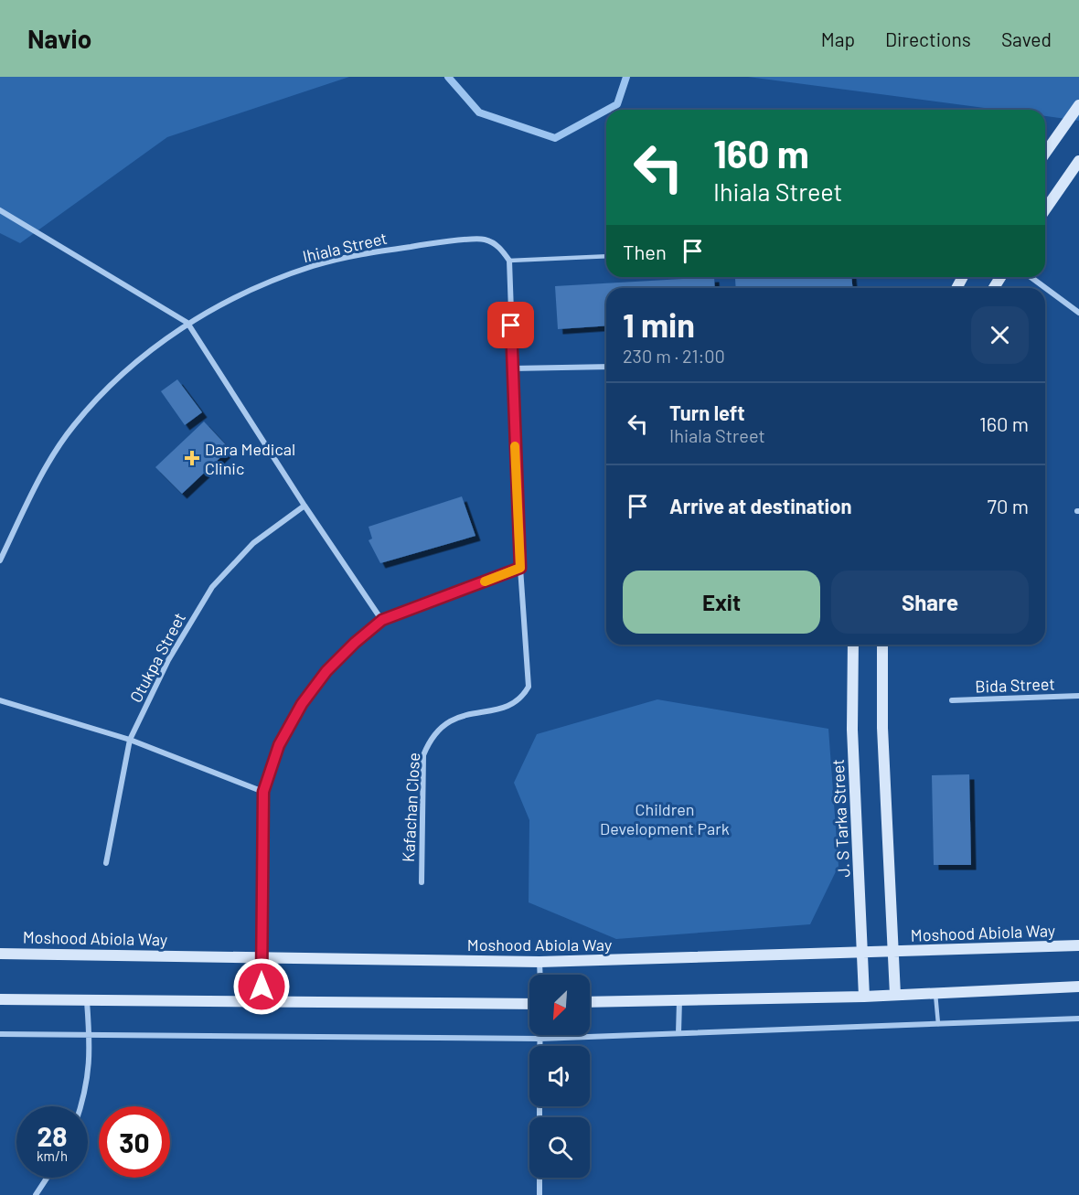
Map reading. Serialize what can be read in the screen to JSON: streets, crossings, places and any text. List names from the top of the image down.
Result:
{
  "streets": {
    "main road": ["J. S Tarka Street", "Moshood Abiola Way"],
    "street": [
      "Ihiala Street",
      "Otukpa Street",
      "Bida Street",
      "Kafachan Close"
    ]
  },
  "crossings": [
    ["J. S Tarka Street", "Moshood Abiola Way"]
  ],
  "parks": ["Children Development Park"],
  "places": {
    "health": ["Dara Medical Clinic"]
  },
  "north": "bottom left",
  "page": {
    "header": "Navio",
    "nav": ["Map", "Directions", "Saved"],
    "turn": ["160 m", "Ihiala Street"],
    "then": "Then",
    "heading": ["1 min", "230 m · 21:00"],
    "list": [
      {
        "name": "Turn left",
        "note": "Ihiala Street",
        "value": "160 m"
      },
      {
        "name": "Arrive at destination",
        "value": "70 m"
      }
    ],
    "buttons": ["Exit", "Share"],
    "speed": "28 km/h",
    "limit": "30"
  }
}
